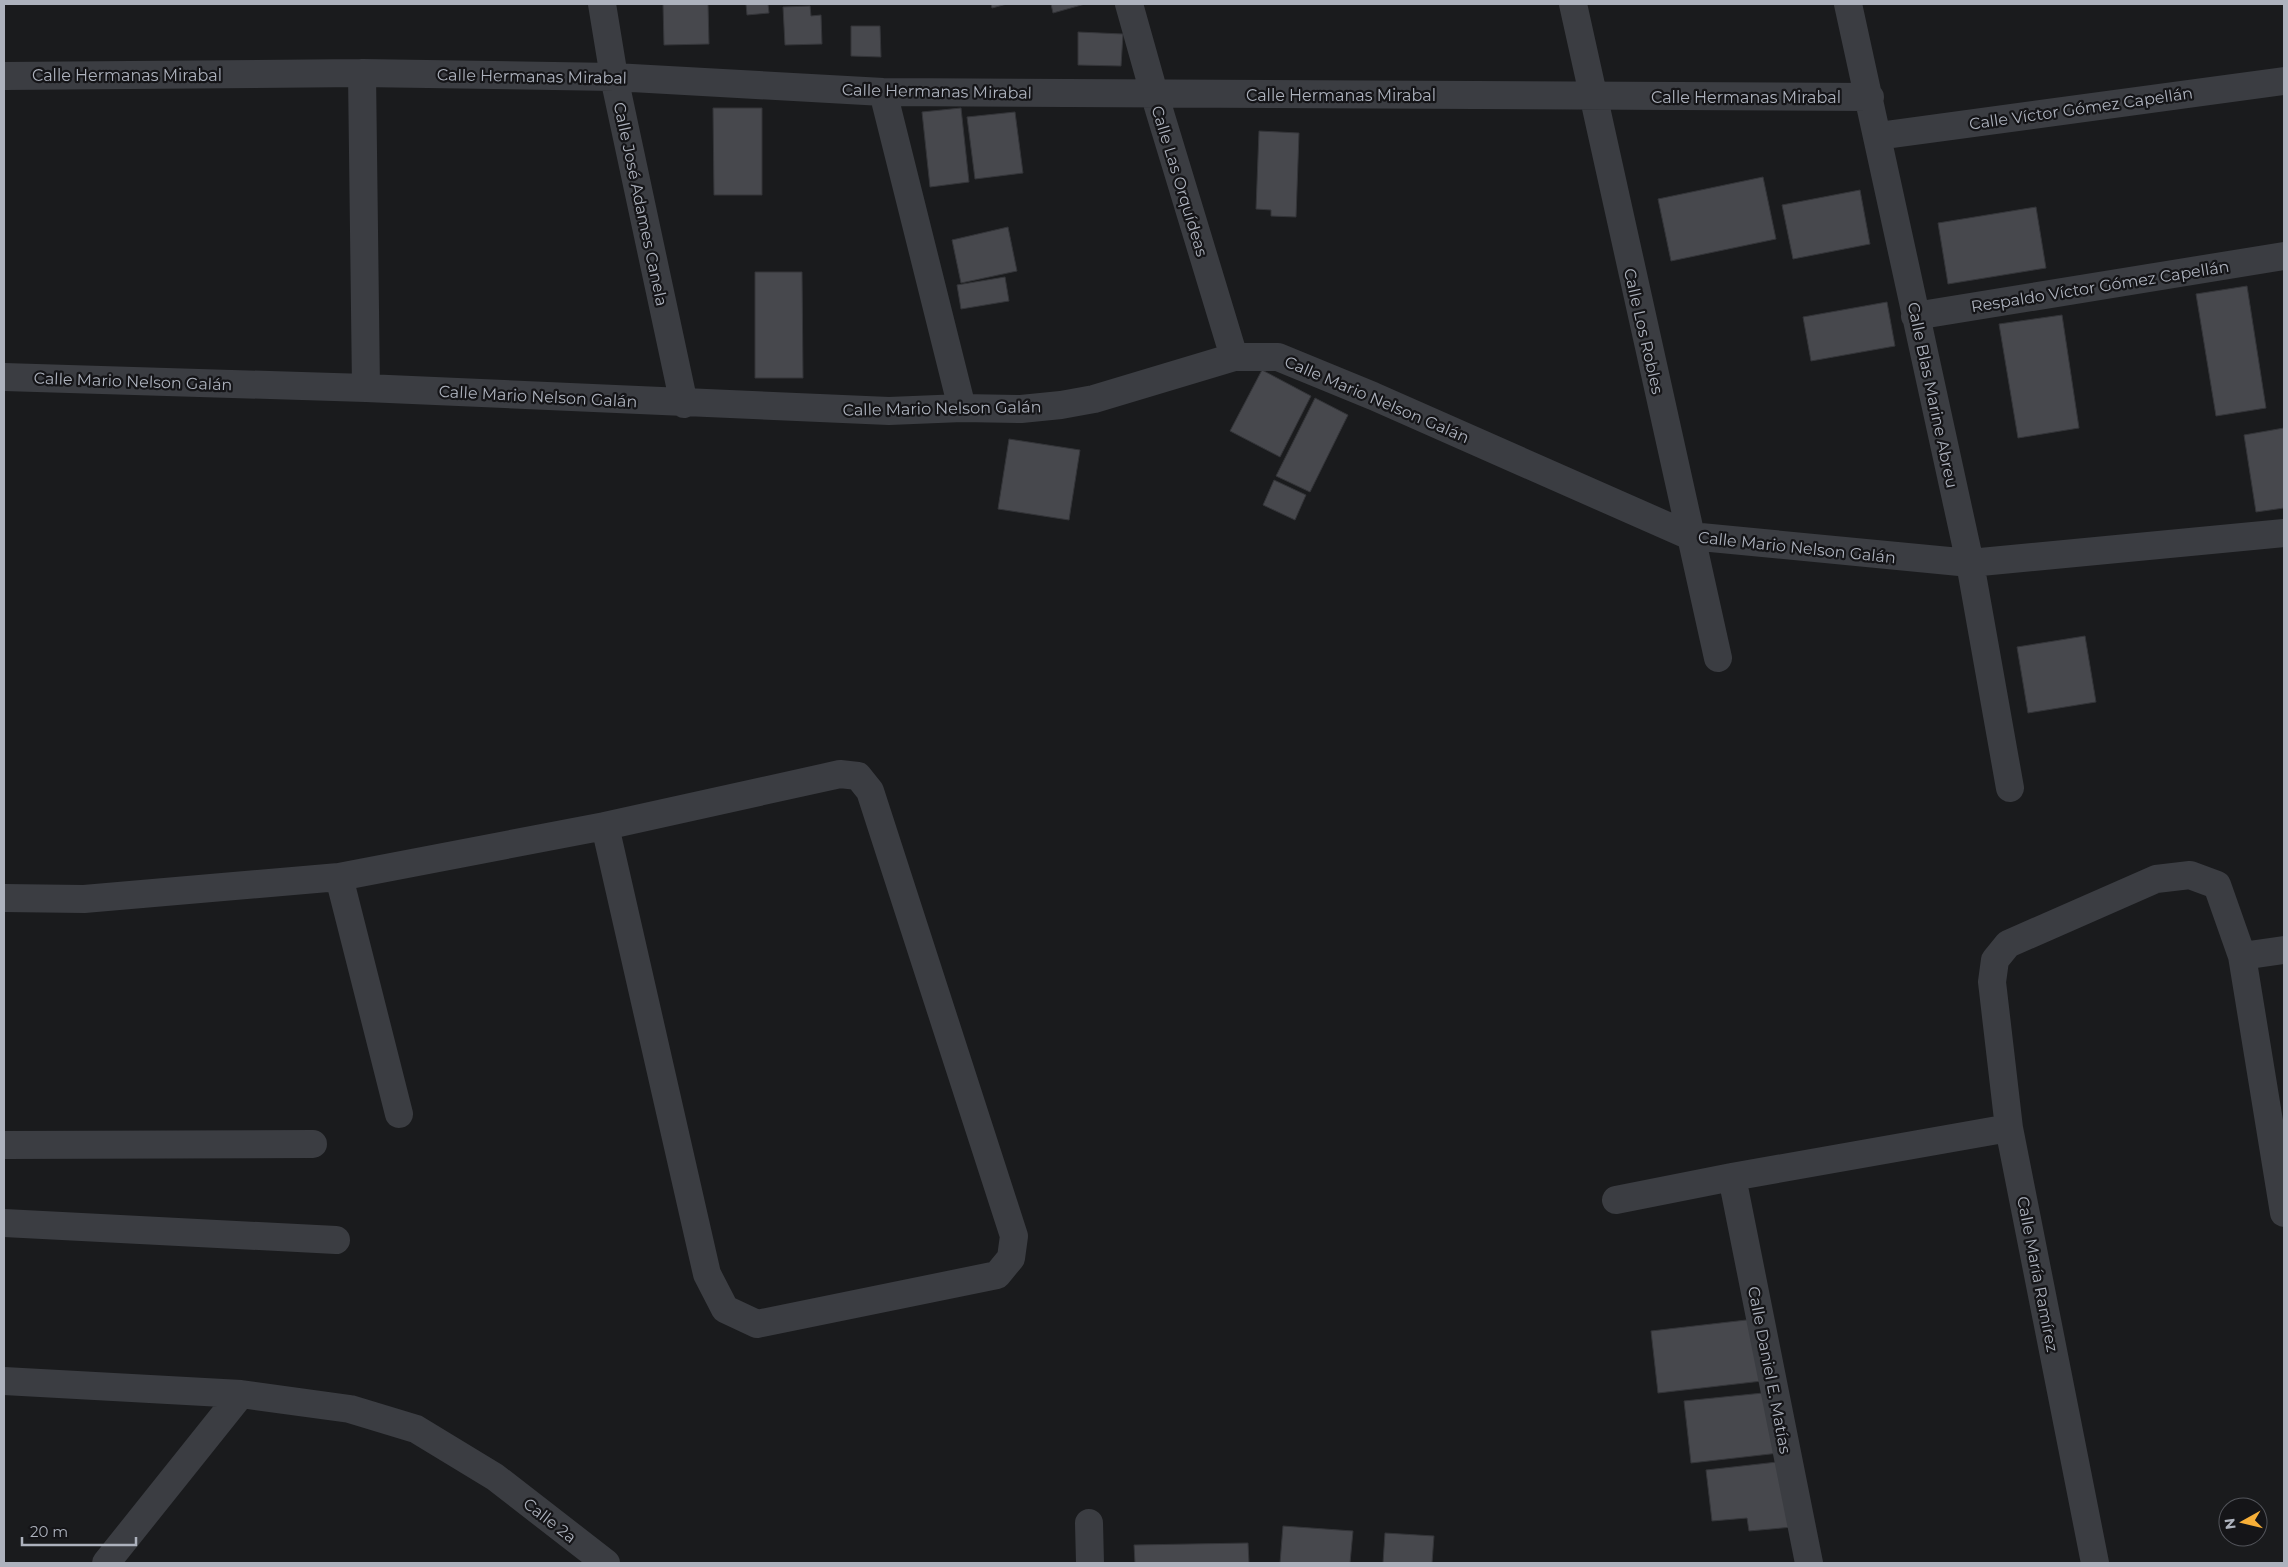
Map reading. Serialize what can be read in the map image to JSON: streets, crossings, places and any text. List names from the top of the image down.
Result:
{
  "streets": {
    "street": [
      "Calle Hermanas Mirabal",
      "Calle Víctor Gómez Capellán",
      "Calle Las Orquídeas",
      "Calle José Adames Canela",
      "Respaldo Víctor Gómez Capellán",
      "Calle Los Robles",
      "Calle Mario Nelson Galán",
      "Calle Blas Marine Abreu",
      "Calle María Ramírez",
      "Calle Daniel E. Matías",
      "Calle 2a"
    ]
  },
  "crossings": [
    ["Calle Hermanas Mirabal", "Calle Las Orquídeas"],
    ["Calle Hermanas Mirabal", "Calle José Adames Canela"],
    ["Calle Hermanas Mirabal", "Calle Los Robles"],
    ["Calle Hermanas Mirabal", "Calle Blas Marine Abreu"],
    ["Calle Víctor Gómez Capellán", "Calle Blas Marine Abreu"],
    ["Calle Las Orquídeas", "Calle Mario Nelson Galán"],
    ["Calle José Adames Canela", "Calle Mario Nelson Galán"],
    ["Respaldo Víctor Gómez Capellán", "Calle Blas Marine Abreu"],
    ["Calle Los Robles", "Calle Mario Nelson Galán"],
    ["Calle Mario Nelson Galán", "Calle Blas Marine Abreu"]
  ],
  "scale_bar": "20 m",
  "north": "left"
}
